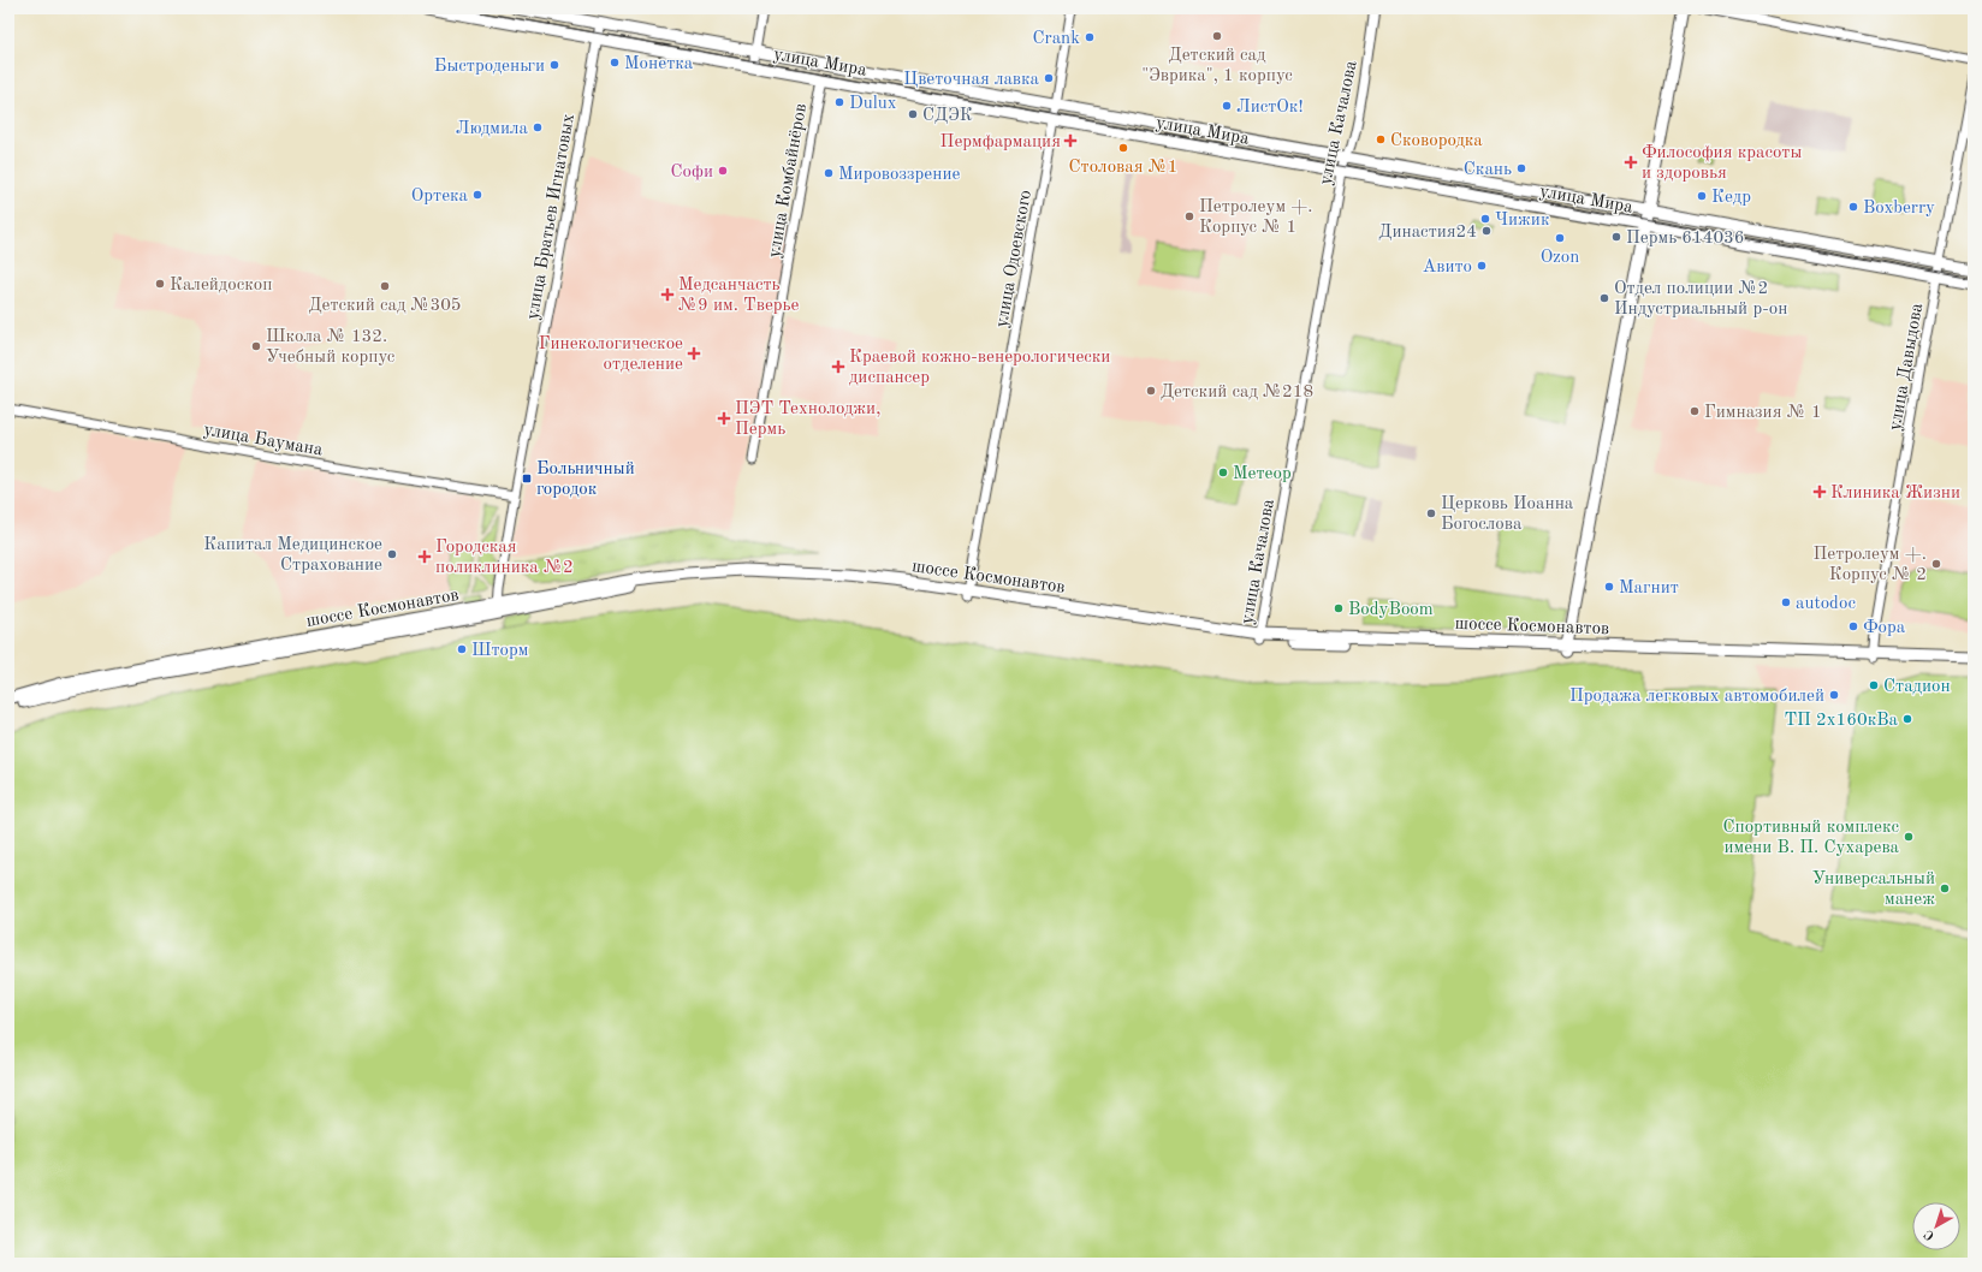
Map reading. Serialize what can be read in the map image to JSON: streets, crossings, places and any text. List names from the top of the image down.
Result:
{
  "streets": {
    "main road": ["улица Мира", "шоссе Космонавтов"],
    "street": [
      "улица Качалова",
      "улица Комбайнёров",
      "улица Братьев Игнатовых",
      "улица Одоевского",
      "улица Давыдова",
      "улица Баумана"
    ]
  },
  "crossings": [
    ["улица Мира", "улица Качалова"],
    ["улица Мира", "улица Комбайнёров"],
    ["улица Мира", "улица Братьев Игнатовых"],
    ["улица Мира", "улица Одоевского"],
    ["улица Мира", "улица Давыдова"],
    ["улица Качалова", "шоссе Космонавтов"],
    ["улица Братьев Игнатовых", "улица Баумана"],
    ["улица Братьев Игнатовых", "шоссе Космонавтов"],
    ["улица Одоевского", "шоссе Космонавтов"],
    ["улица Давыдова", "шоссе Космонавтов"]
  ],
  "places": {
    "other": [
      "Детский сад \"Эврика\", 1 корпус",
      "Crank",
      "Монетка",
      "Быстроденьги",
      "Цветочная лавка",
      "Dulux",
      "ЛистОк!",
      "СДЭК",
      "Людмила",
      "Сковородка",
      "Столовая №1",
      "Скань",
      "Софи",
      "Мировоззрение",
      "Ортека",
      "Кедр",
      "Boxberry",
      "Петролеум +. Корпус № 1",
      "Чижик",
      "Династия24",
      "Пермь 614036",
      "Ozon",
      "Авито",
      "Калейдоскоп",
      "Детский сад №305",
      "Отдел полиции №2 Индустриальный р-он",
      "Школа № 132. Учебный корпус",
      "Детский сад №218",
      "Гимназия № 1",
      "Метеор",
      "Церковь Иоанна Богослова",
      "Капитал Медицинское Страхование",
      "Петролеум +. Корпус № 2",
      "Магнит",
      "autodoc",
      "BodyBoom",
      "Фора",
      "Шторм",
      "Стадион",
      "Продажа легковых автомобилей",
      "ТП 2х160кВа",
      "Спортивный комплекс имени В. П. Сухарева",
      "Универсальный манеж"
    ],
    "health": [
      "Пермфармация",
      "Философия красоты и здоровья",
      "Медсанчасть №9 им. Тверье",
      "Гинекологическое отделение",
      "Краевой кожно-венерологически диспансер",
      "ПЭТ Технолоджи, Пермь",
      "Клиника Жизни",
      "Городская поликлиника №2"
    ],
    "transit": ["Больничный городок"]
  },
  "north": "bottom left"
}
